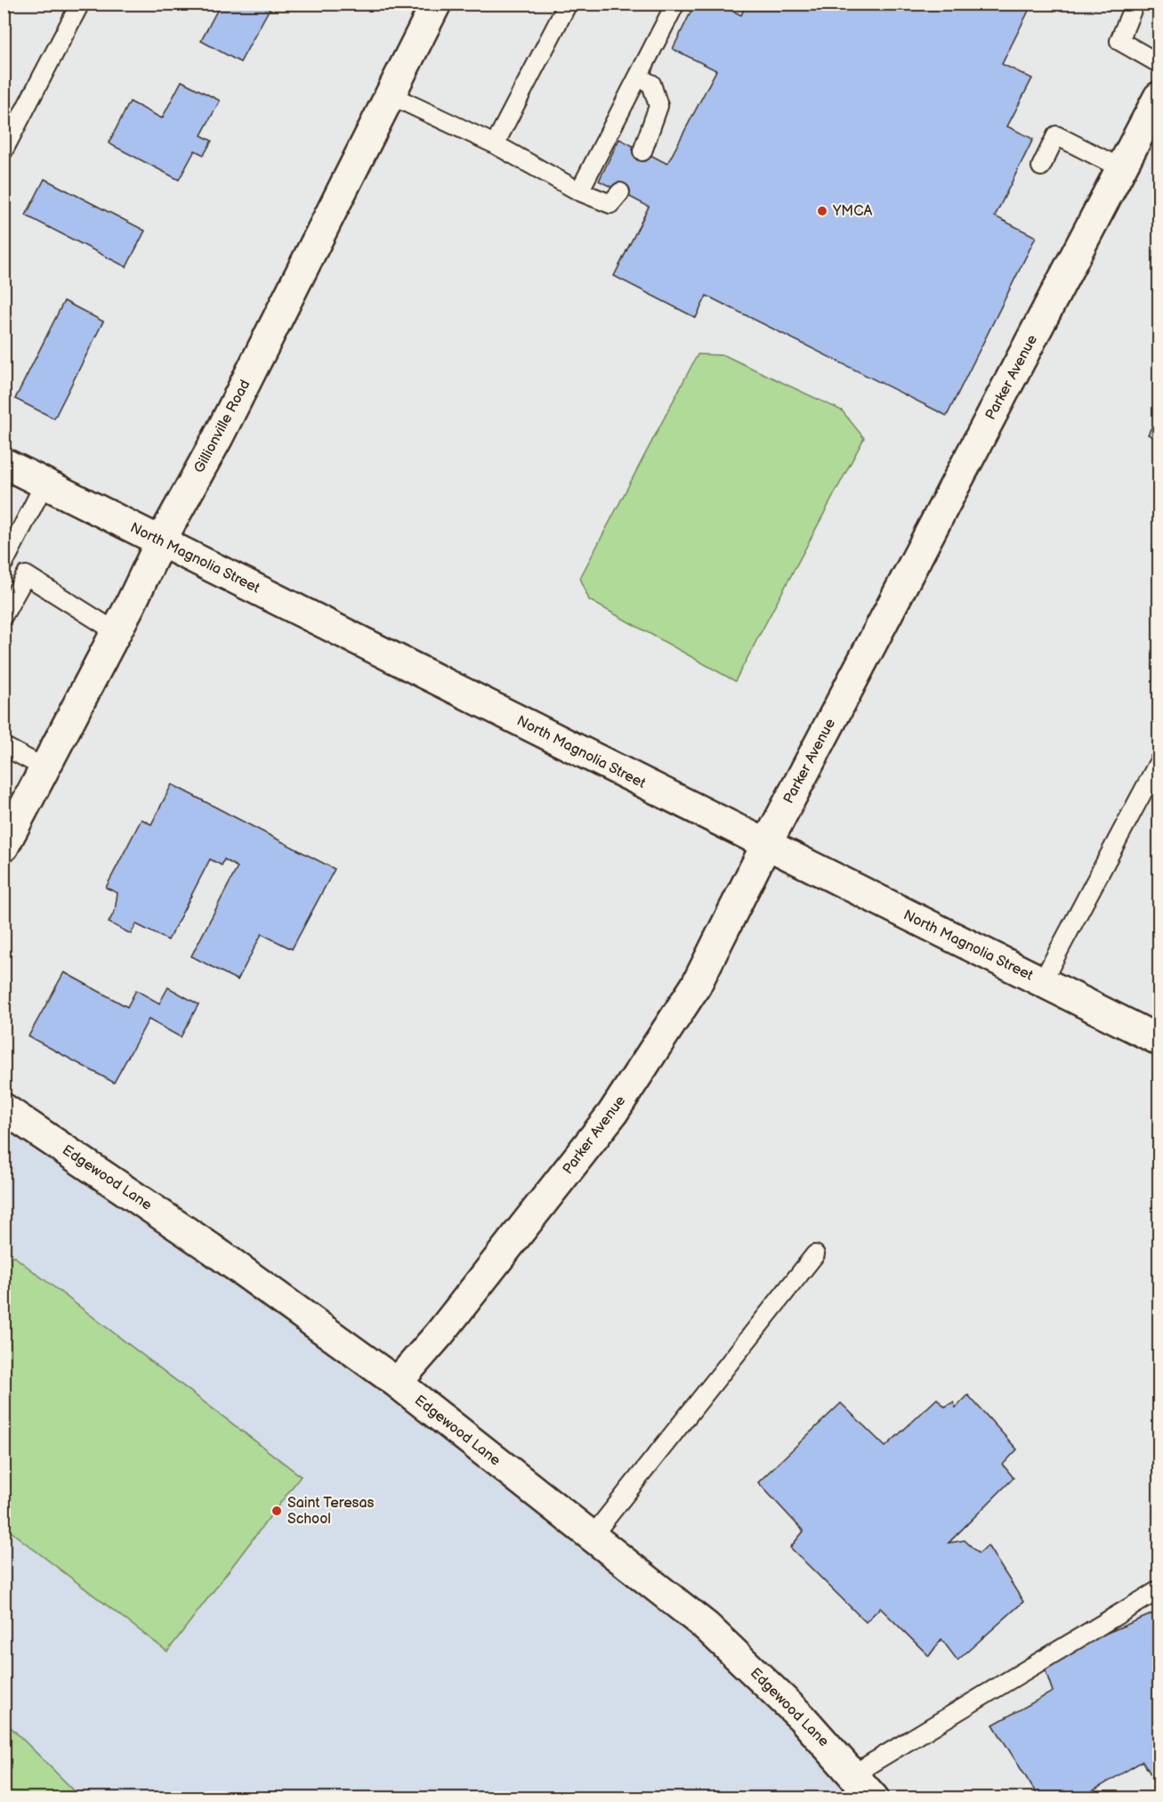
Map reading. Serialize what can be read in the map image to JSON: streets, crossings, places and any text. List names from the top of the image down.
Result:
{
  "streets": {
    "street": [
      "Parker Avenue",
      "Gillionville Road",
      "North Magnolia Street",
      "Edgewood Lane"
    ]
  },
  "crossings": [
    ["Parker Avenue", "North Magnolia Street"],
    ["Parker Avenue", "Edgewood Lane"],
    ["Gillionville Road", "North Magnolia Street"]
  ],
  "places": ["YMCA", "Saint Teresas School"]
}
